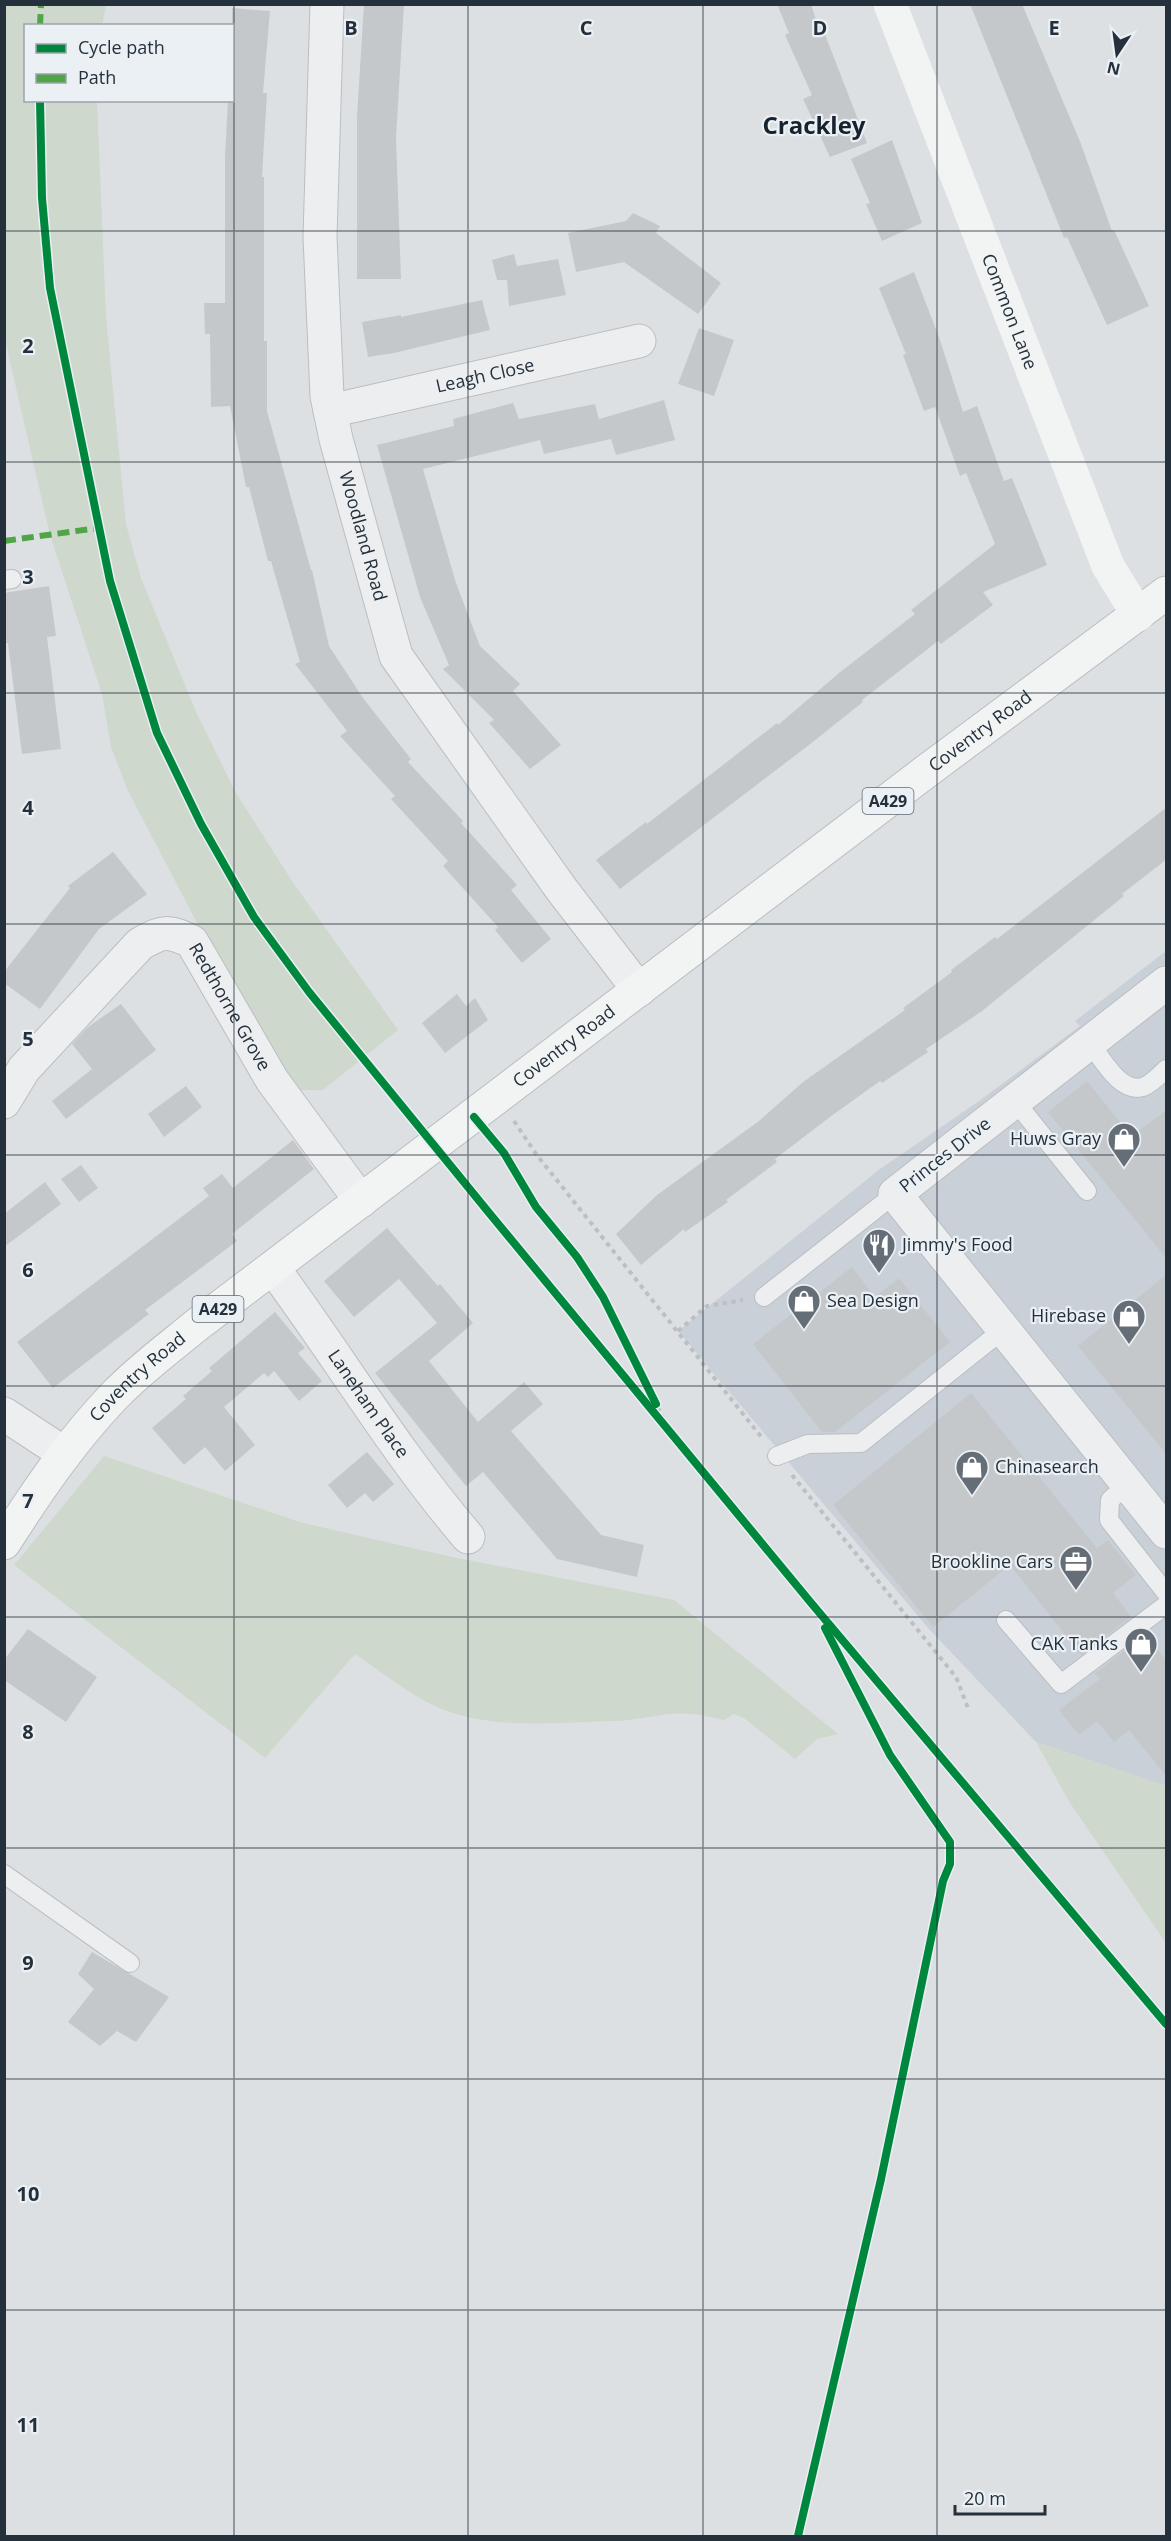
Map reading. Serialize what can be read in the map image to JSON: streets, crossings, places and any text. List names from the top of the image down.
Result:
{
  "streets": {
    "main road": ["Common Lane", "Coventry Road", "A429"],
    "street": [
      "Leagh Close",
      "Woodland Road",
      "Redthorne Grove",
      "Princes Drive",
      "Laneham Place"
    ]
  },
  "crossings": [
    ["Common Lane", "Coventry Road"],
    ["Leagh Close", "Woodland Road"],
    ["Woodland Road", "Coventry Road"],
    ["Coventry Road", "Redthorne Grove"],
    ["Coventry Road", "Laneham Place"]
  ],
  "districts": ["Crackley"],
  "places": {
    "shop": [
      "Huws Gray",
      "Sea Design",
      "Hirebase",
      "Chinasearch",
      "CAK Tanks"
    ],
    "restaurant": ["Jimmy's Food"],
    "office": ["Brookline Cars"]
  },
  "legend": ["Cycle path", "Path"],
  "scale_bar": "20 m",
  "north": "bottom",
  "grid": {
    "columns": [
      "B",
      "C",
      "D",
      "E"
    ],
    "rows": [
      "2",
      "3",
      "4",
      "5",
      "6",
      "7",
      "8",
      "9",
      "10",
      "11"
    ]
  }
}
